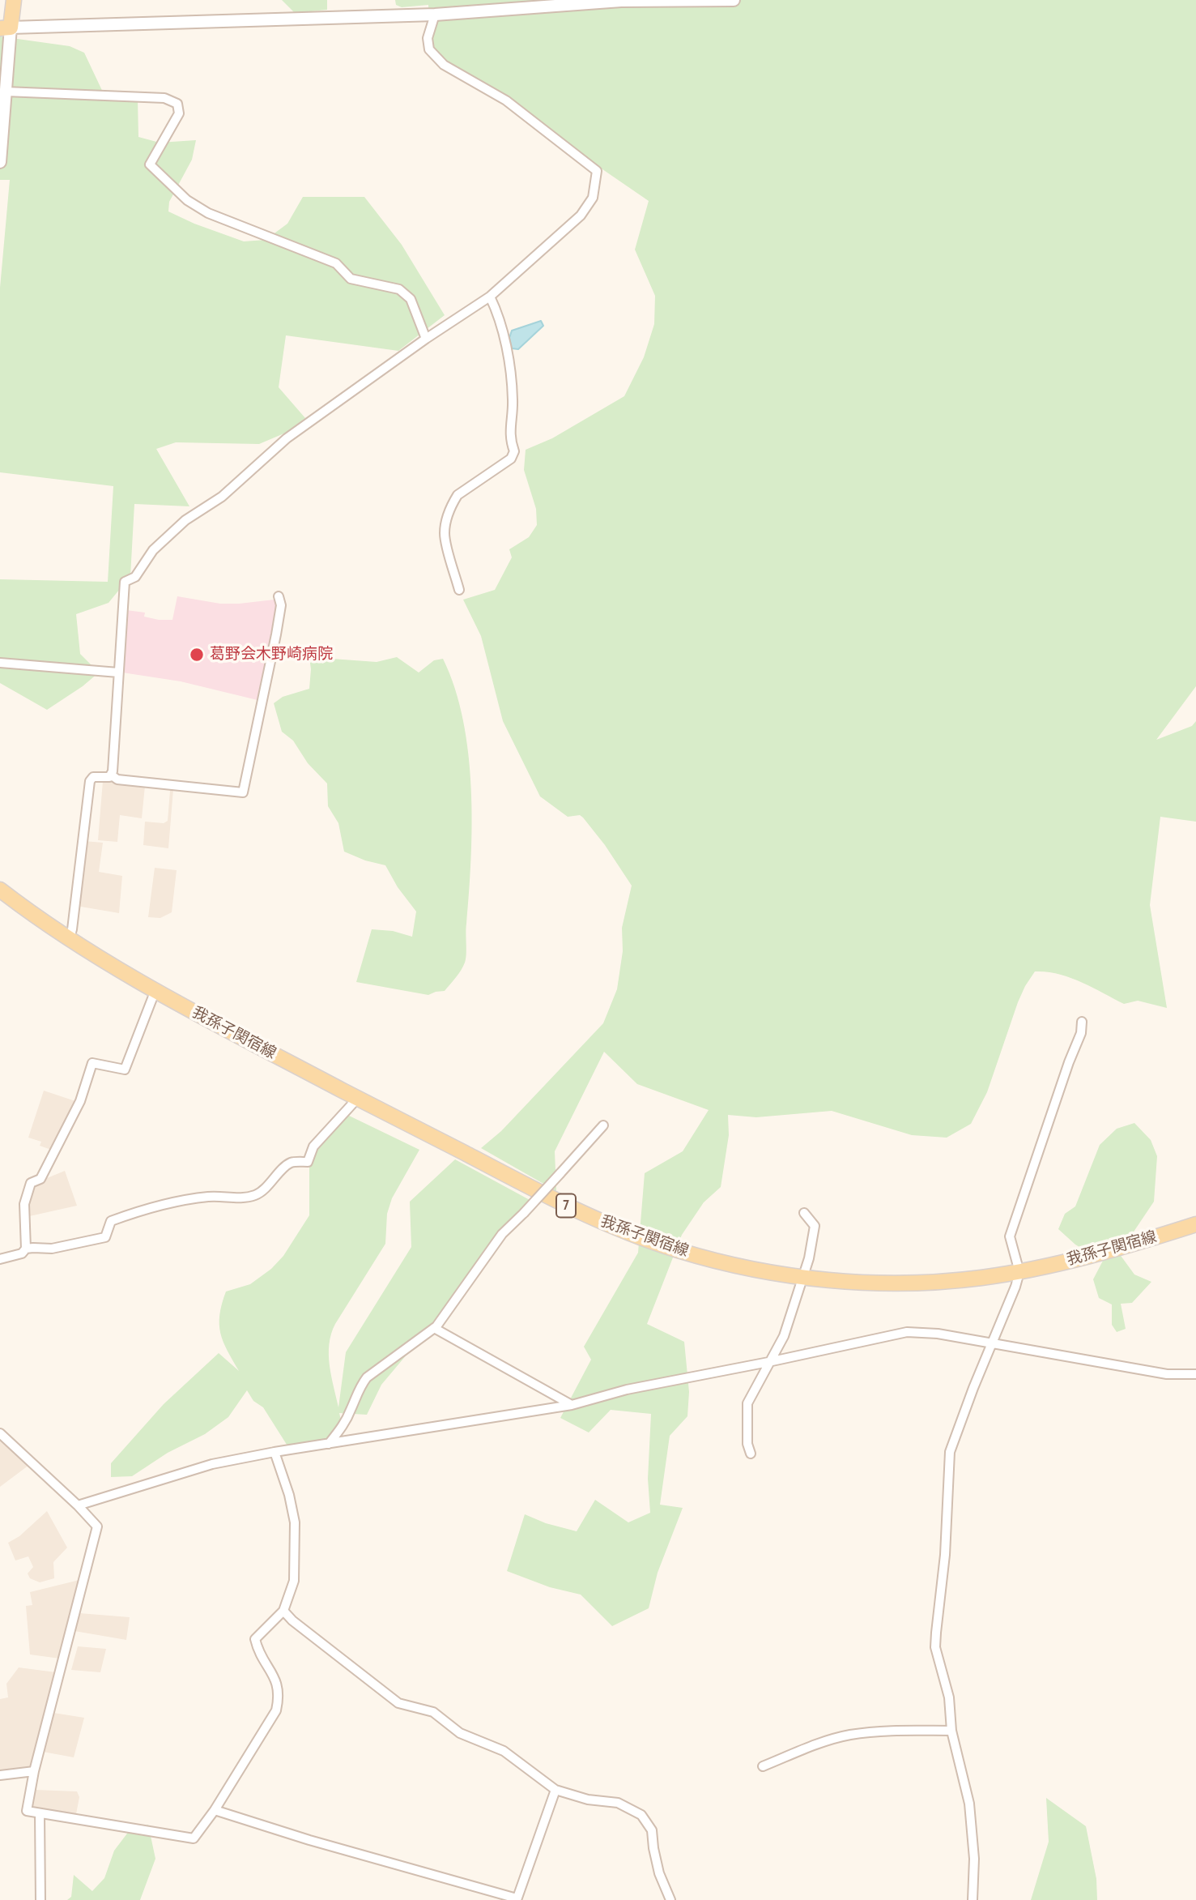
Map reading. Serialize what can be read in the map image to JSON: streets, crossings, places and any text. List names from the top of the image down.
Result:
{
  "streets": {
    "main road": ["我孫子関宿線", "7"]
  },
  "places": ["葛野会木野崎病院"]
}
